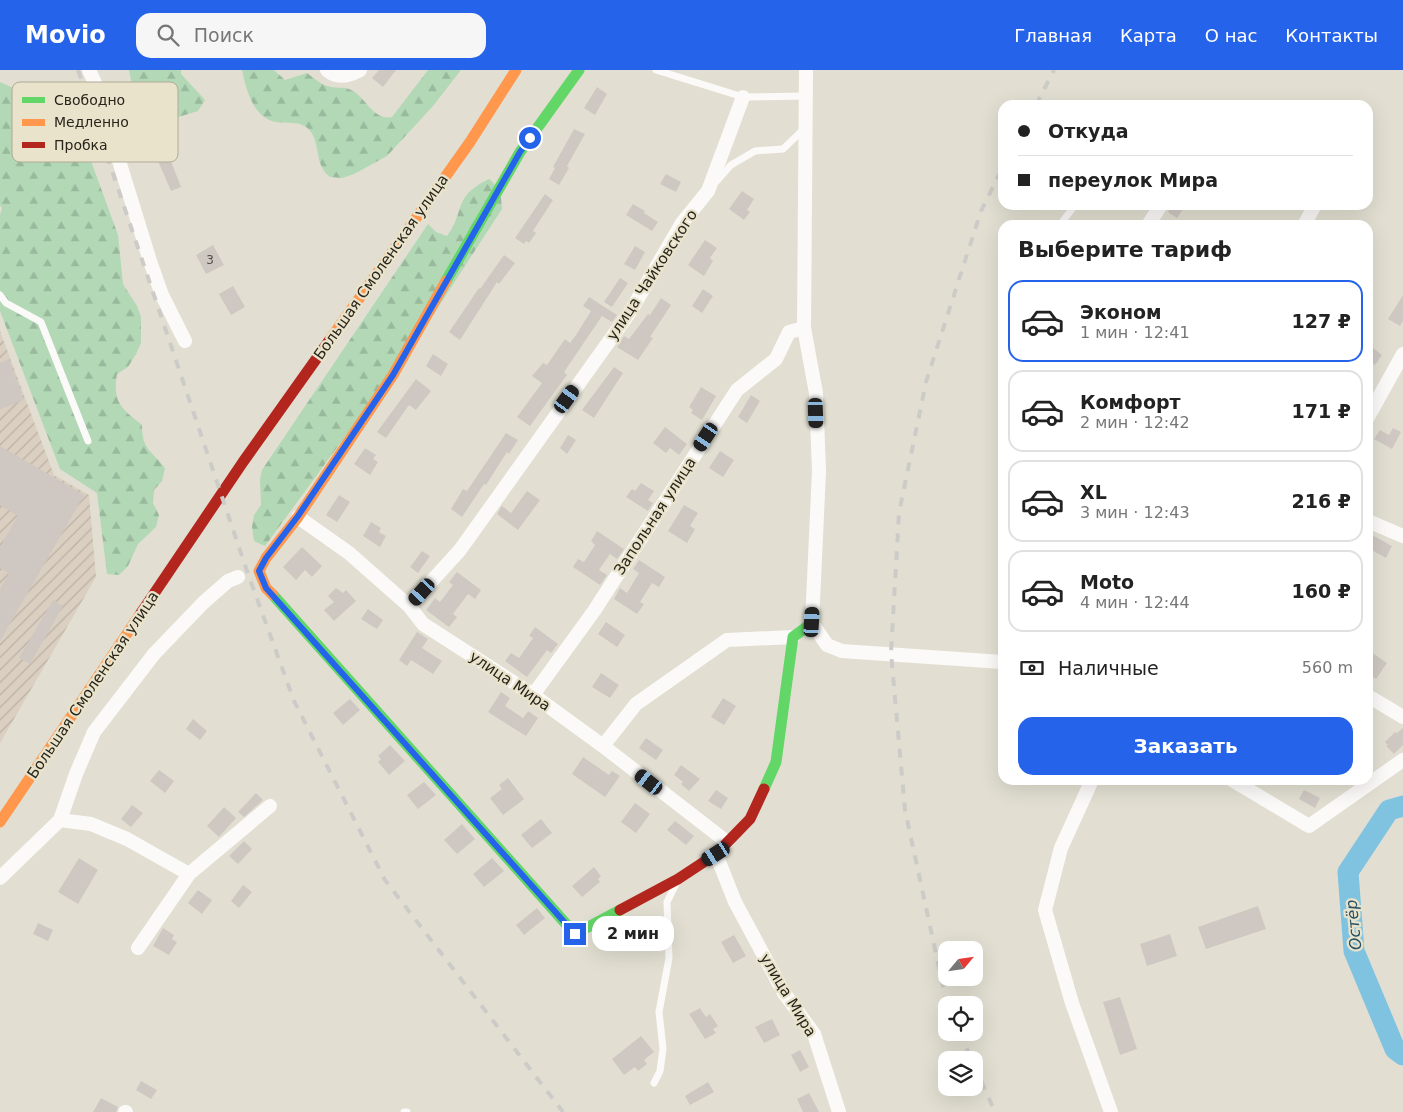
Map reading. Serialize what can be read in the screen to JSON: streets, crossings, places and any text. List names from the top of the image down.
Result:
{
  "streets": {
    "street": [
      "Большая Смоленская улица",
      "улица Чайковского",
      "Запольная улица",
      "улица Мира"
    ]
  },
  "crossings": [
    ["улица Чайковского", "улица Мира"],
    ["Запольная улица", "улица Мира"]
  ],
  "water": ["Остёр"],
  "house_numbers": ["3"],
  "legend": ["Свободно", "Медленно", "Пробка"],
  "north": "top right",
  "page": {
    "header": "Movio",
    "search": "Поиск",
    "nav": [
      "Главная",
      "Карта",
      "О нас",
      "Контакты"
    ],
    "banner": ["Откуда", "переулок Мира"],
    "heading": "Выберите тариф",
    "list": [
      {
        "name": "Эконом",
        "note": "1 мин · 12:41",
        "value": "127 ₽"
      },
      {
        "name": "Комфорт",
        "note": "2 мин · 12:42",
        "value": "171 ₽"
      },
      {
        "name": "XL",
        "note": "3 мин · 12:43",
        "value": "216 ₽"
      },
      {
        "name": "Moto",
        "note": "4 мин · 12:44",
        "value": "160 ₽"
      }
    ],
    "pay": ["Наличные", "560 m"],
    "buttons": "Заказать",
    "bubble": "2 мин"
  }
}
